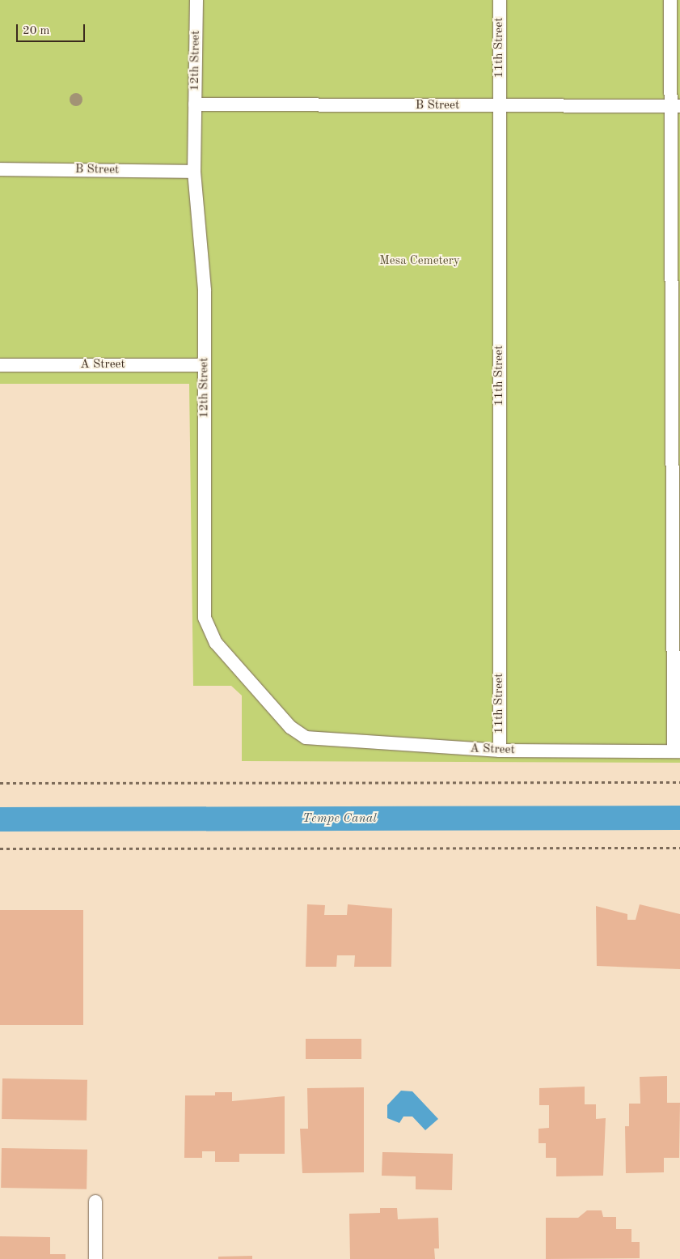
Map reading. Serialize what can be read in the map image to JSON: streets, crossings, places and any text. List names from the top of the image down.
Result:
{
  "streets": {
    "lane": [
      "11th Street",
      "12th Street",
      "B Street",
      "A Street"
    ]
  },
  "crossings": [
    ["11th Street", "B Street"],
    ["11th Street", "A Street"],
    ["12th Street", "B Street"],
    ["12th Street", "A Street"]
  ],
  "water": ["Tempe Canal"],
  "parks": ["Mesa Cemetery"],
  "scale_bar": "20 m"
}
